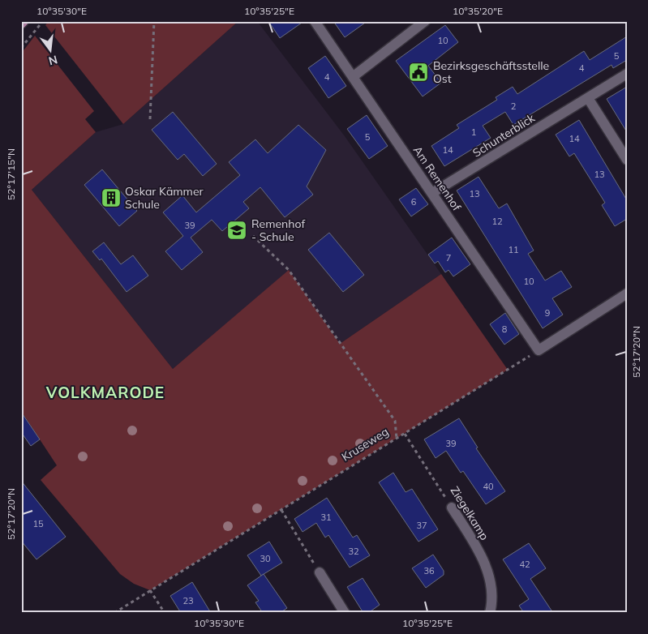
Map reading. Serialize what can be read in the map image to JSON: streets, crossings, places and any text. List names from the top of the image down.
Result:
{
  "streets": {
    "street": ["Schunterblick", "Am Remenhof", "Ziegelkamp"],
    "path": ["Kruseweg"]
  },
  "crossings": [
    ["Schunterblick", "Am Remenhof"],
    ["Am Remenhof", "Kruseweg"],
    ["Kruseweg", "Ziegelkamp"]
  ],
  "districts": ["VOLKMARODE"],
  "places": {
    "public building": ["Bezirksgeschäftsstelle Ost"],
    "building": ["Oskar Kämmer Schule"],
    "school or university": ["Remenhof - Schule"]
  },
  "house_numbers": [
    "10",
    "5",
    "4",
    "4",
    "2",
    "1",
    "5",
    "14",
    "14",
    "13",
    "13",
    "6",
    "12",
    "39",
    "11",
    "7",
    "10",
    "9",
    "8",
    "39",
    "40",
    "31",
    "15",
    "37",
    "32",
    "30",
    "42",
    "36",
    "23"
  ],
  "north": "bottom",
  "coordinates": [
    "10°35'30\"E",
    "10°35'25\"E",
    "10°35'20\"E",
    "52°17'15\"N",
    "52°17'20\"N"
  ]
}
